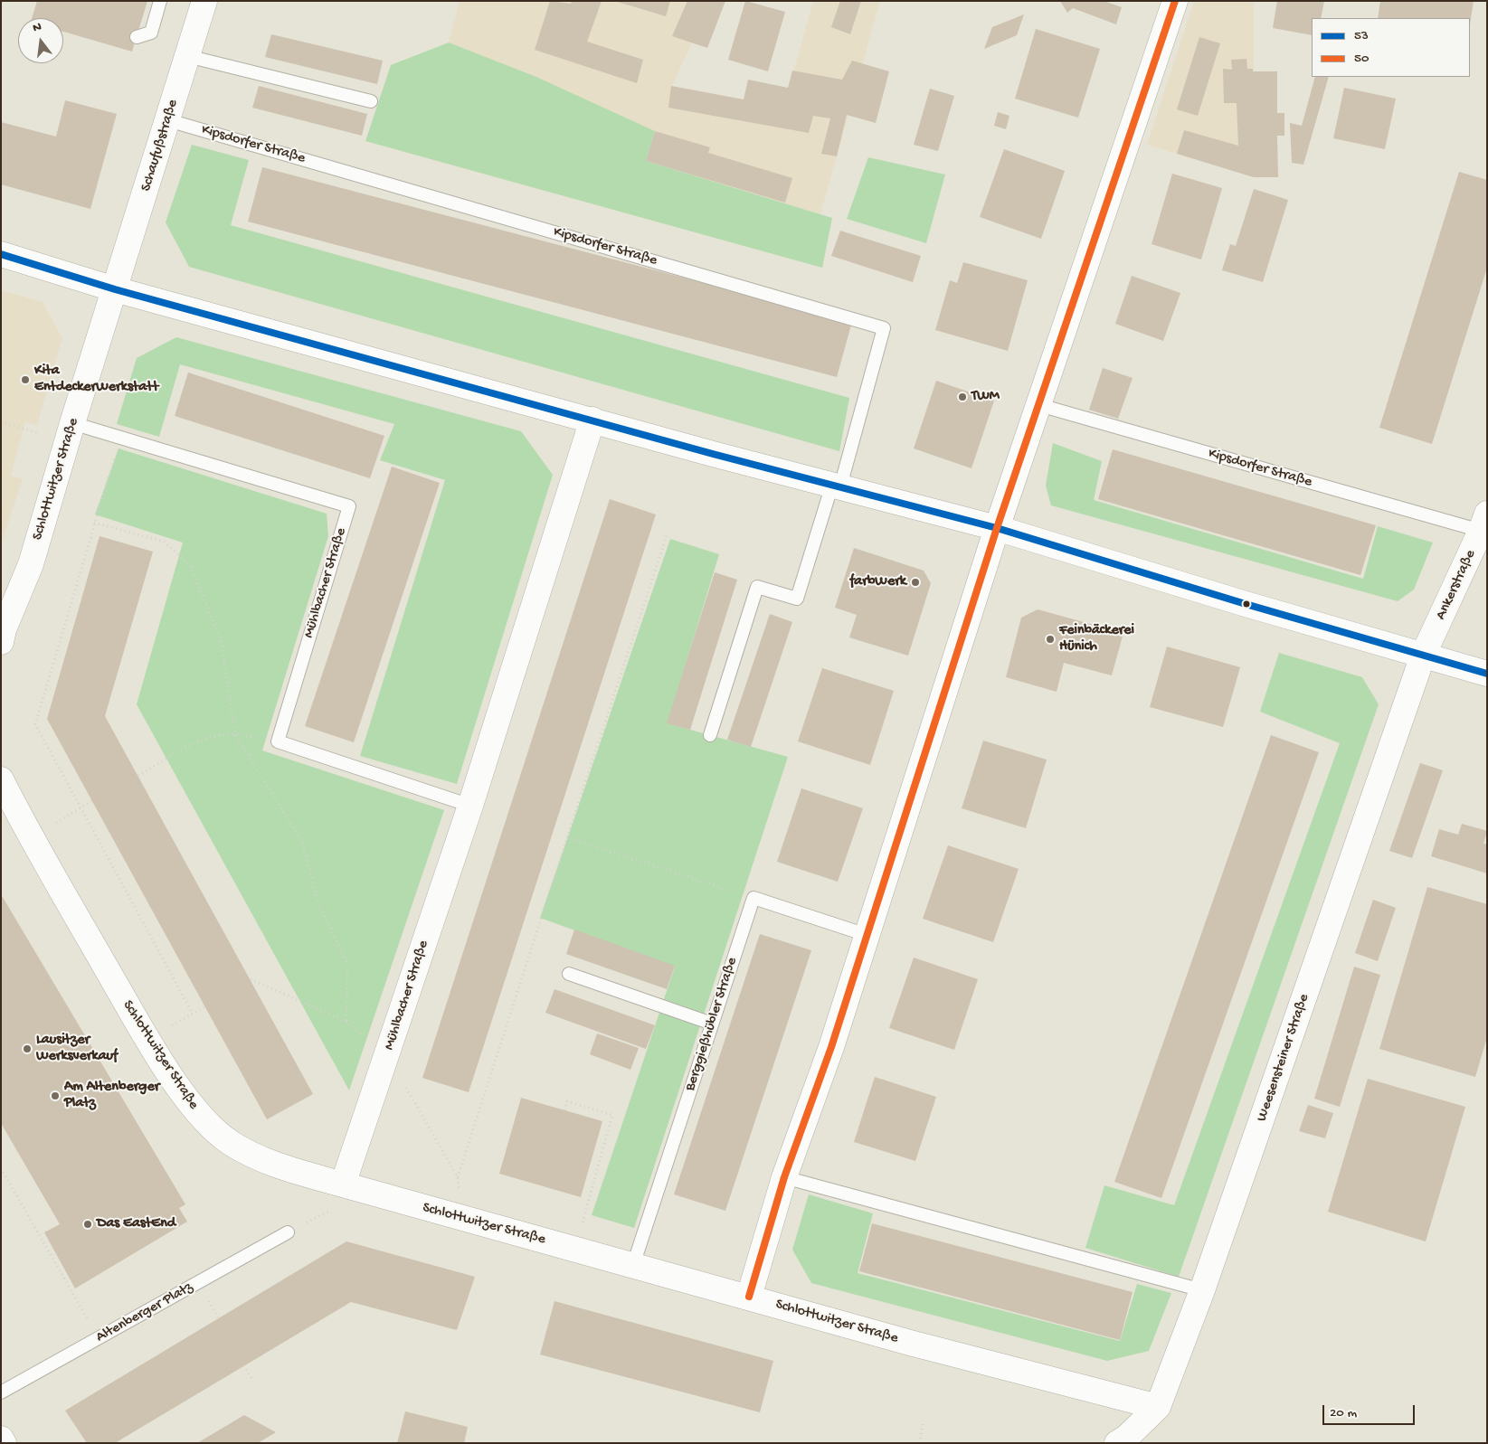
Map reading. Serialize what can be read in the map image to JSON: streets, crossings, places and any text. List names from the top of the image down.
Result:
{
  "streets": {
    "street": [
      "Schaufußstraße",
      "Schlottwitzer Straße",
      "Mühlbacher Straße",
      "Ankerstraße",
      "Weesensteiner Straße"
    ],
    "lane": ["Kipsdorfer Straße", "Berggießhübler Straße", "Altenberger Platz"]
  },
  "crossings": [
    ["Kipsdorfer Straße", "Schaufußstraße"],
    ["Kipsdorfer Straße", "Ankerstraße"],
    ["Schaufußstraße", "Schlottwitzer Straße"],
    ["Schlottwitzer Straße", "Mühlbacher Straße"],
    ["Schlottwitzer Straße", "Berggießhübler Straße"],
    ["Schlottwitzer Straße", "Weesensteiner Straße"],
    ["Ankerstraße", "Weesensteiner Straße"]
  ],
  "places": [
    "Kita EntdeckerWerkstatt",
    "TWM",
    "farbWerk",
    "Feinbäckerei Hünich",
    "Lausitzer Werksverkauf",
    "Am Altenberger Platz",
    "Das EastEnd"
  ],
  "lines": ["transit line 50", "transit line 53"],
  "legend": ["53", "50"],
  "scale_bar": "20 m",
  "north": "top"
}
